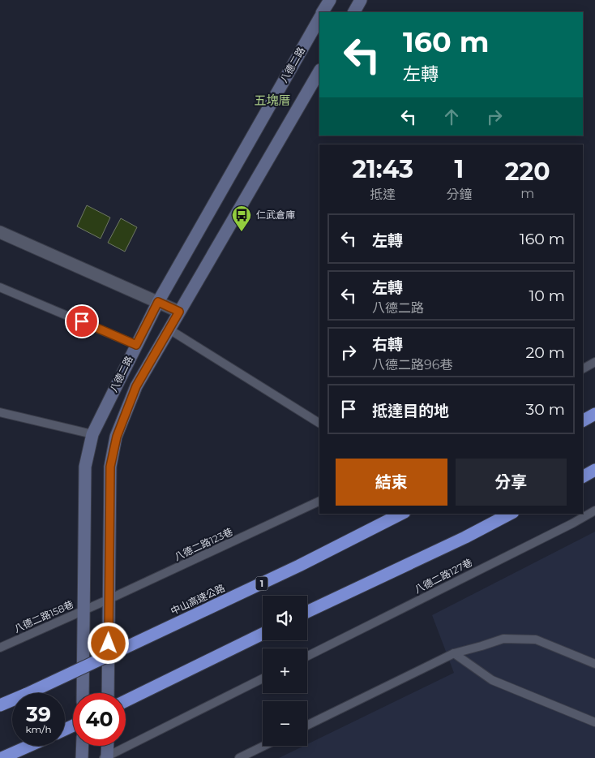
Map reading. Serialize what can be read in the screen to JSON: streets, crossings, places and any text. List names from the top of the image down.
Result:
{
  "streets": {
    "highway": ["1", "中山高速公路"],
    "street": ["八德二路"],
    "lane": ["八德二路123巷", "八德二路127巷", "八德二路158巷"]
  },
  "crossings": [
    ["八德二路", "八德二路123巷"],
    ["八德二路", "八德二路158巷"],
    ["八德二路123巷", "八德二路158巷"]
  ],
  "districts": ["五塊厝"],
  "places": {
    "bus stop": ["仁武倉庫"]
  },
  "page": {
    "turn": ["160 m", "左轉"],
    "eta": [
      "21:43",
      "抵達",
      "1",
      "分鐘",
      "220",
      "m"
    ],
    "list": [
      {
        "name": "左轉",
        "value": "160 m"
      },
      {
        "name": "左轉",
        "note": "八德二路",
        "value": "10 m"
      },
      {
        "name": "右轉",
        "note": "八德二路96巷",
        "value": "20 m"
      },
      {
        "name": "抵達目的地",
        "value": "30 m"
      }
    ],
    "buttons": ["結束", "分享"],
    "map_buttons": ["+", "−"],
    "speed": "39 km/h",
    "limit": "40"
  }
}
